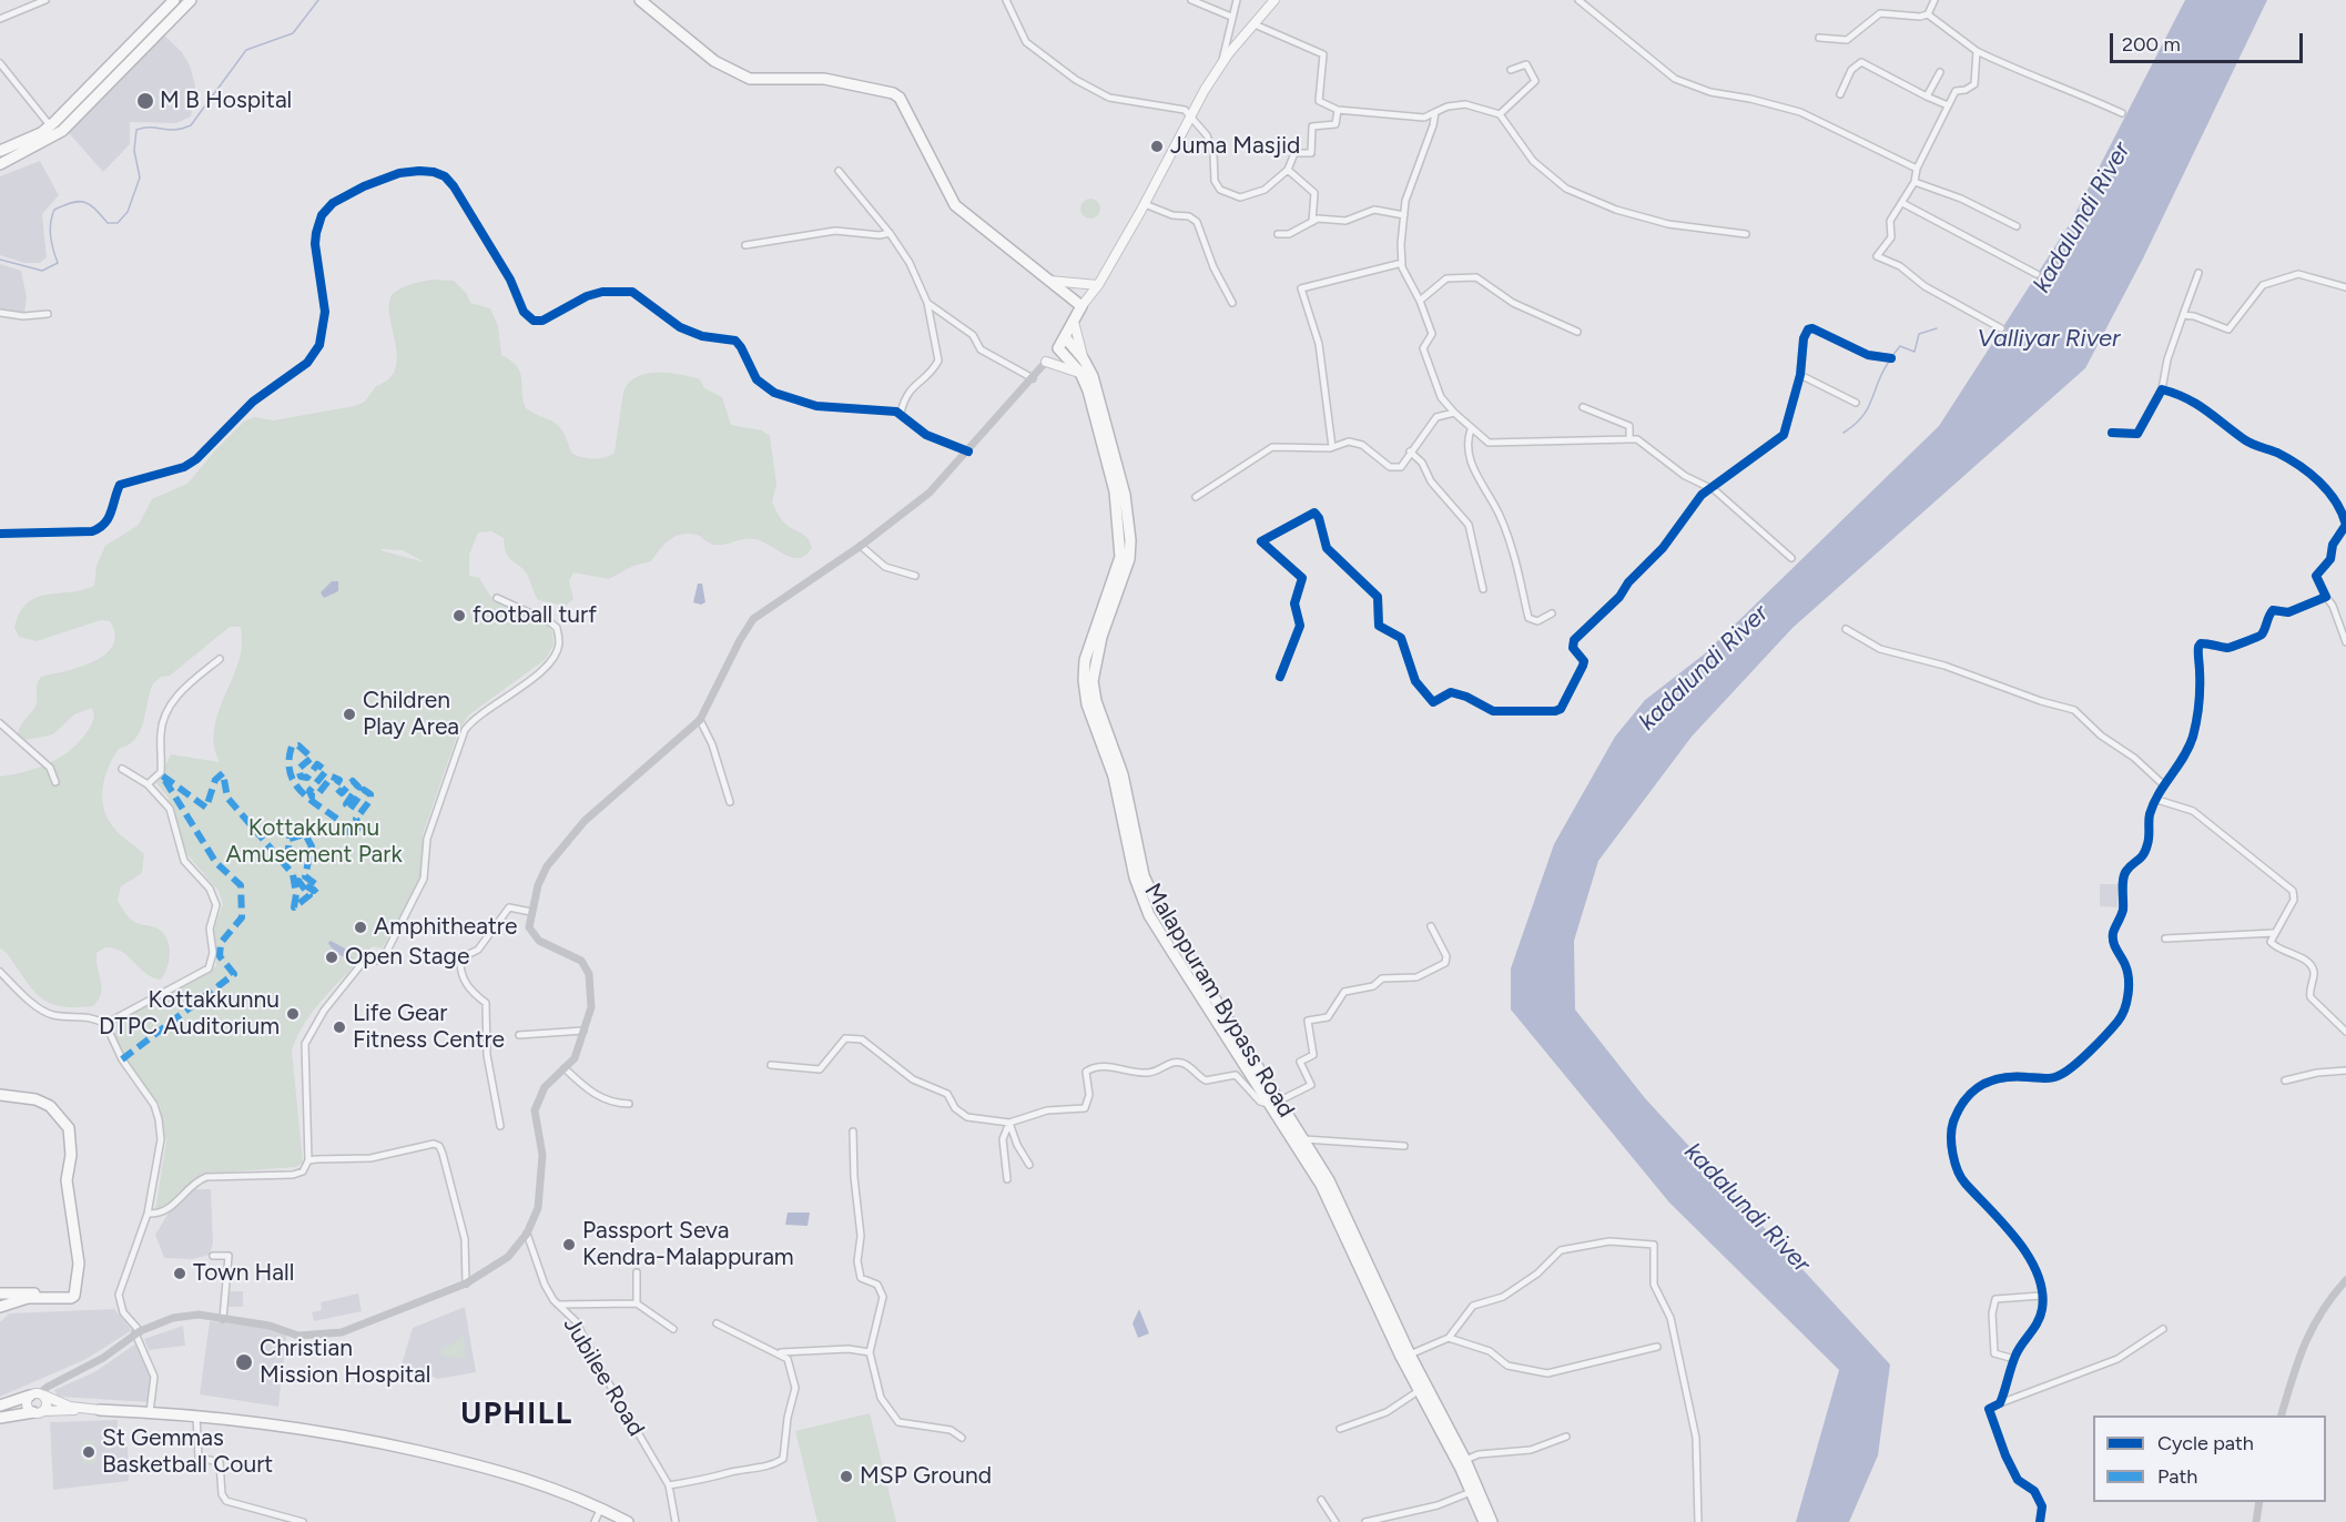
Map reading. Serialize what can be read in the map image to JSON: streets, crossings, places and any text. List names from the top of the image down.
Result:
{
  "streets": {
    "highway": ["Malappuram Bypass Road"],
    "street": ["Jubilee Road"]
  },
  "districts": ["UPHILL"],
  "water": ["kadalundi River", "Valliyar River"],
  "parks": ["Kottakkunnu Amusement Park"],
  "places": [
    "M B Hospital",
    "Juma Masjid",
    "football turf",
    "Children Play Area",
    "Amphitheatre",
    "Open Stage",
    "Kottakkunnu DTPC Auditorium",
    "Life Gear Fitness Centre",
    "Passport Seva Kendra-Malappuram",
    "Town Hall",
    "Christian Mission Hospital",
    "St Gemmas Basketball Court",
    "MSP Ground"
  ],
  "legend": ["Cycle path", "Path"],
  "scale_bar": "200 m"
}
